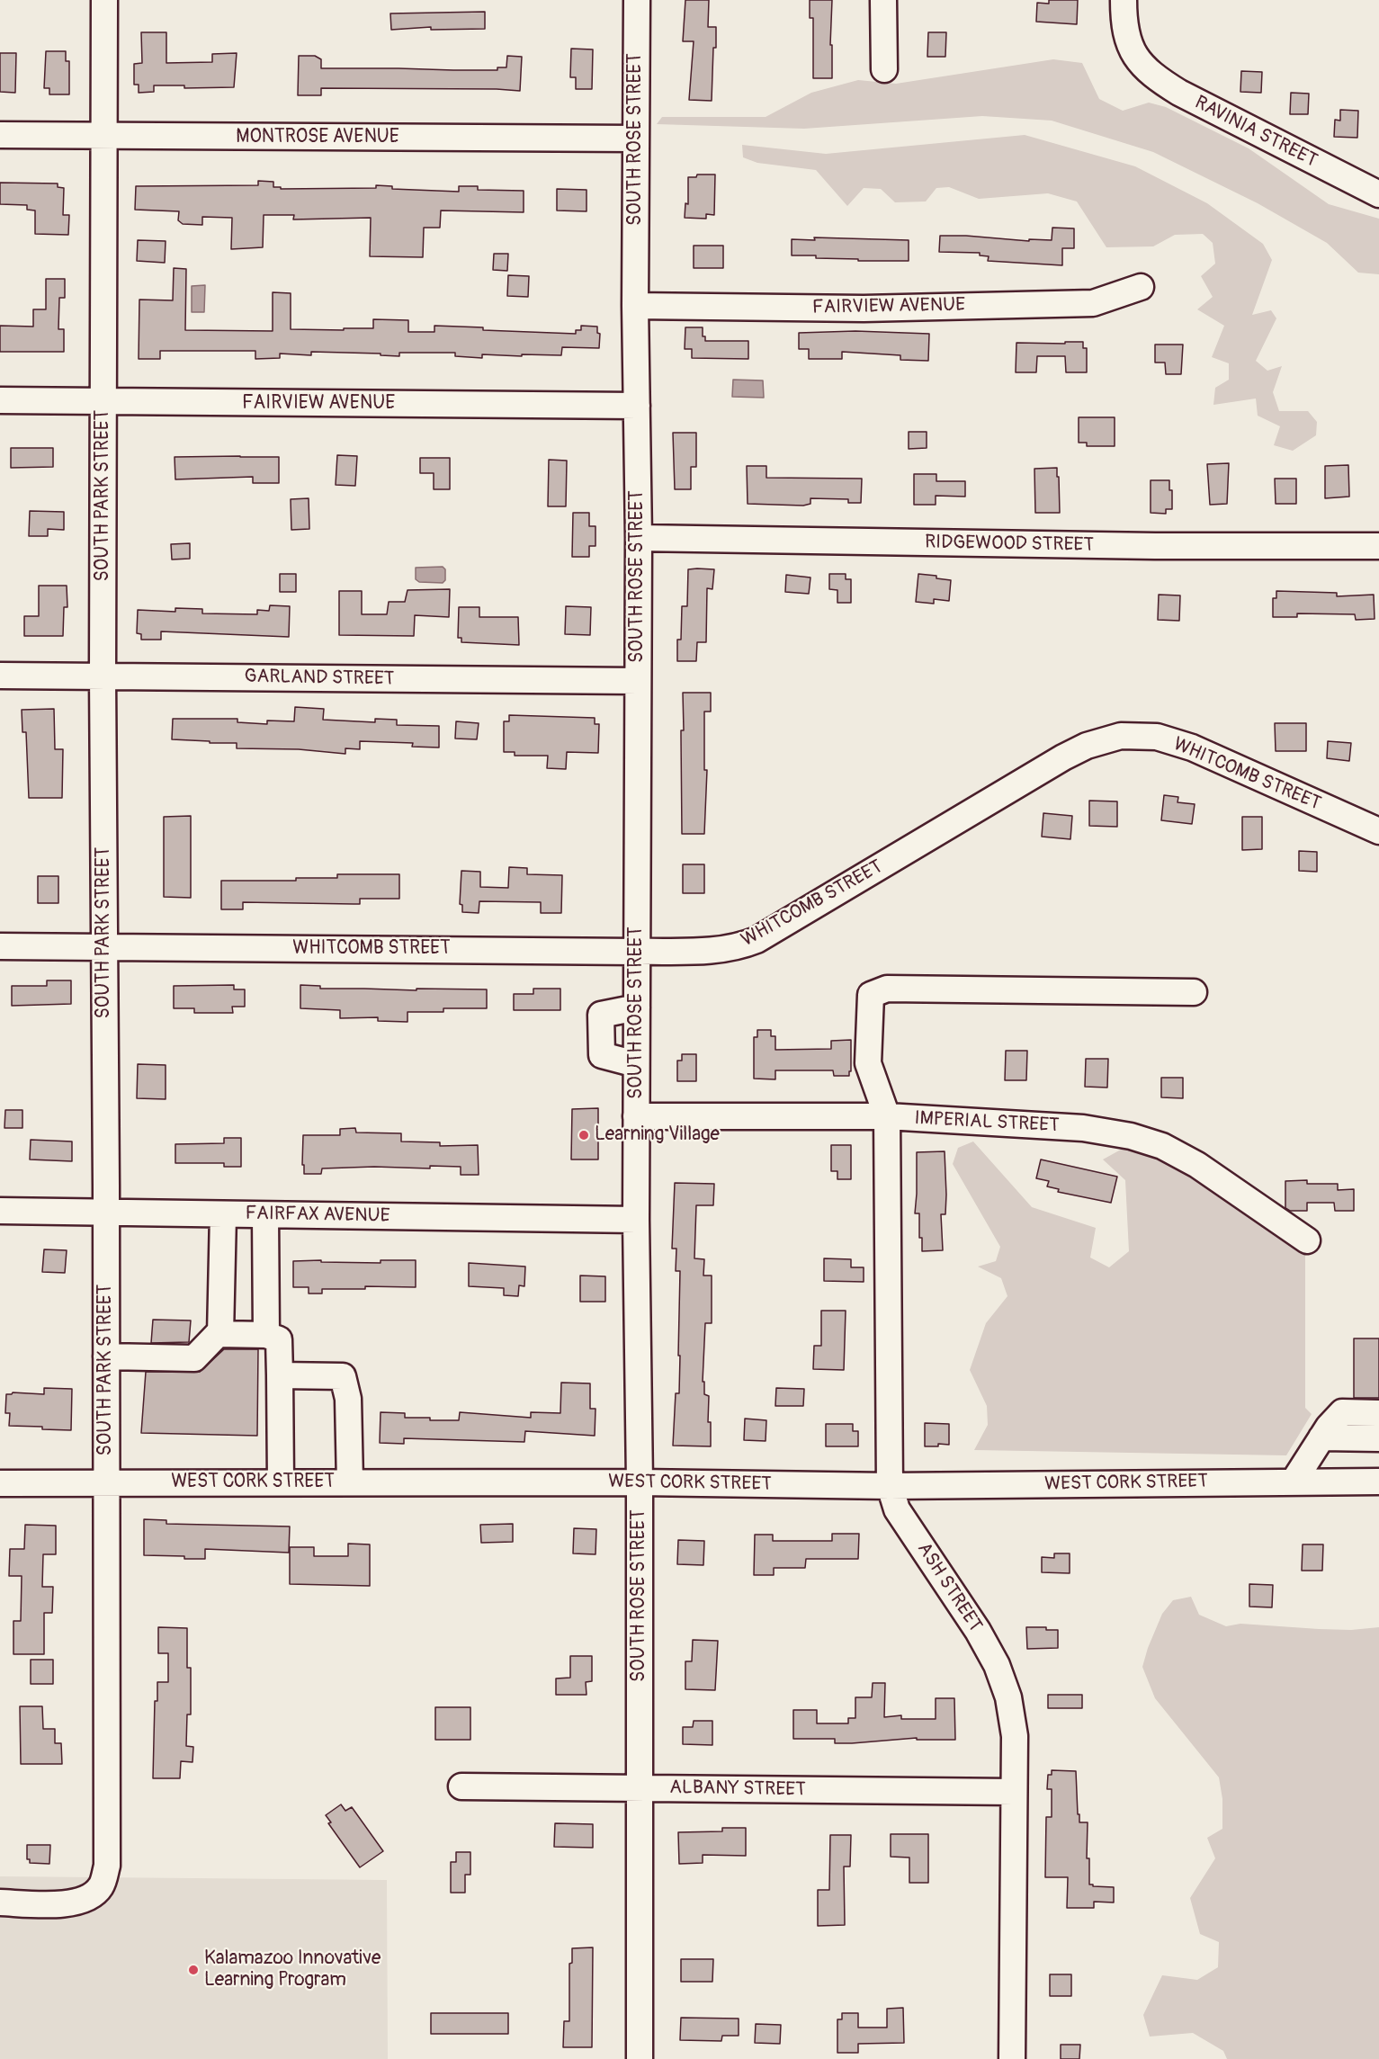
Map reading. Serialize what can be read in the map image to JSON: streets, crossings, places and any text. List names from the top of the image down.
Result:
{
  "streets": {
    "street": [
      "RAVINIA STREET",
      "MONTROSE AVENUE",
      "SOUTH ROSE STREET",
      "FAIRVIEW AVENUE",
      "SOUTH PARK STREET",
      "RIDGEWOOD STREET",
      "GARLAND STREET",
      "WHITCOMB STREET",
      "IMPERIAL STREET",
      "FAIRFAX AVENUE",
      "WEST CORK STREET",
      "ASH STREET",
      "ALBANY STREET"
    ]
  },
  "crossings": [
    ["MONTROSE AVENUE", "SOUTH ROSE STREET"],
    ["MONTROSE AVENUE", "SOUTH PARK STREET"],
    ["SOUTH ROSE STREET", "FAIRVIEW AVENUE"],
    ["SOUTH ROSE STREET", "RIDGEWOOD STREET"],
    ["SOUTH ROSE STREET", "GARLAND STREET"],
    ["SOUTH ROSE STREET", "WHITCOMB STREET"],
    ["SOUTH ROSE STREET", "IMPERIAL STREET"],
    ["SOUTH ROSE STREET", "FAIRFAX AVENUE"],
    ["SOUTH ROSE STREET", "WEST CORK STREET"],
    ["SOUTH ROSE STREET", "ALBANY STREET"],
    ["FAIRVIEW AVENUE", "SOUTH PARK STREET"],
    ["SOUTH PARK STREET", "GARLAND STREET"],
    ["SOUTH PARK STREET", "WHITCOMB STREET"],
    ["SOUTH PARK STREET", "FAIRFAX AVENUE"],
    ["SOUTH PARK STREET", "WEST CORK STREET"],
    ["IMPERIAL STREET", "ASH STREET"],
    ["WEST CORK STREET", "ASH STREET"],
    ["ASH STREET", "ALBANY STREET"]
  ],
  "places": ["Learning Village", "Kalamazoo Innovative Learning Program"]
}
